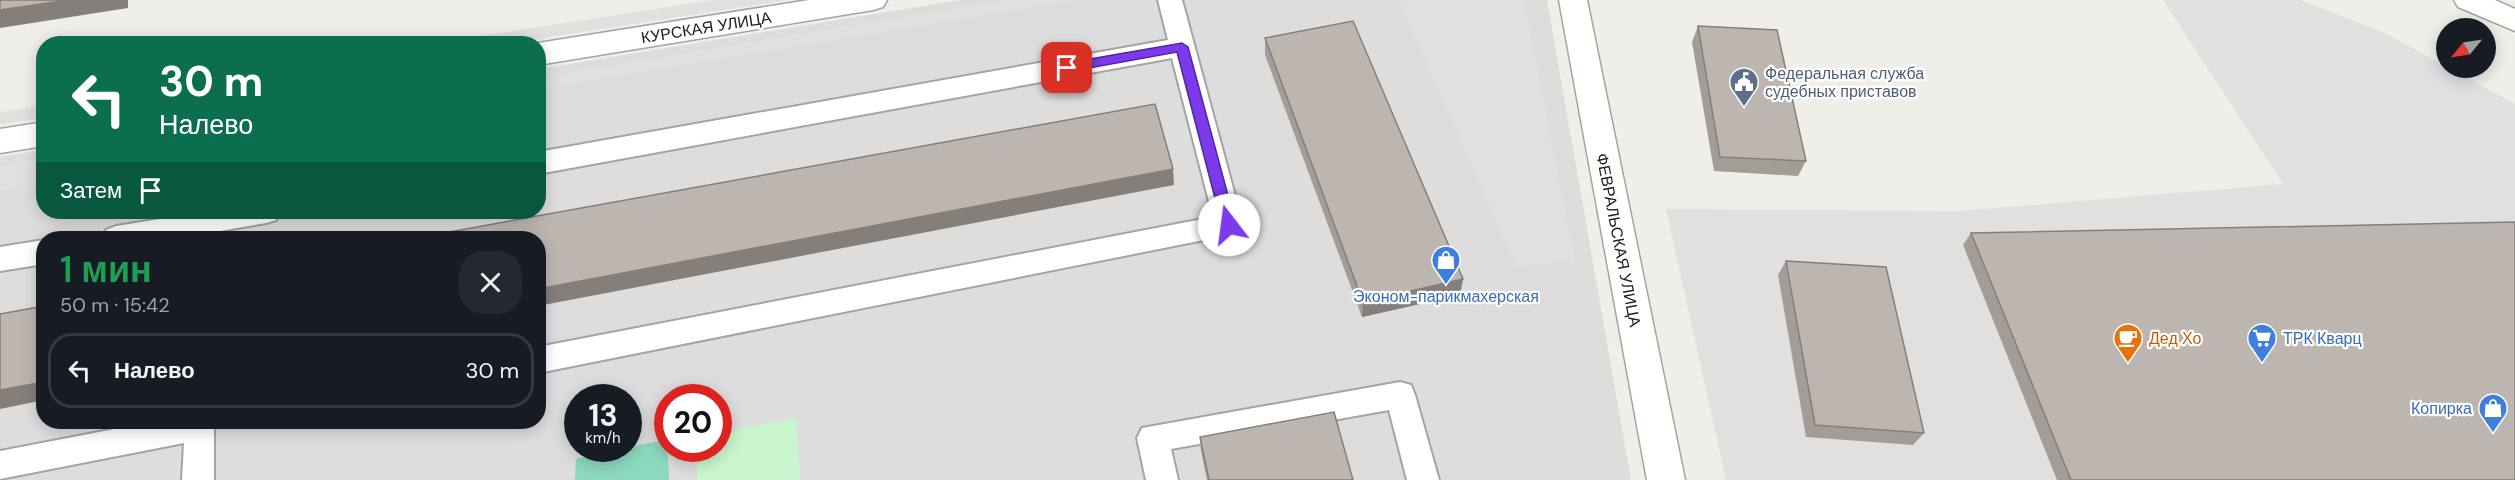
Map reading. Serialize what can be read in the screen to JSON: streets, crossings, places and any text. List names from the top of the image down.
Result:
{
  "streets": {
    "street": ["КУРСКАЯ УЛИЦА", "ФЕВРАЛЬСКАЯ УЛИЦА"]
  },
  "places": {
    "public building": ["Федеральная служба судебных приставов"],
    "shop": ["Эконом-парикмахерская", "Копирка"],
    "cafe": ["Дед Хо"],
    "supermarket": ["ТРК Кварц"]
  },
  "north": "bottom left",
  "page": {
    "turn": ["30 m", "Налево"],
    "then": "Затем",
    "heading": ["1 мин", "50 m · 15:42"],
    "list": [
      {
        "name": "Налево",
        "value": "30 m"
      }
    ],
    "speed": "13 km/h",
    "limit": "20"
  }
}
